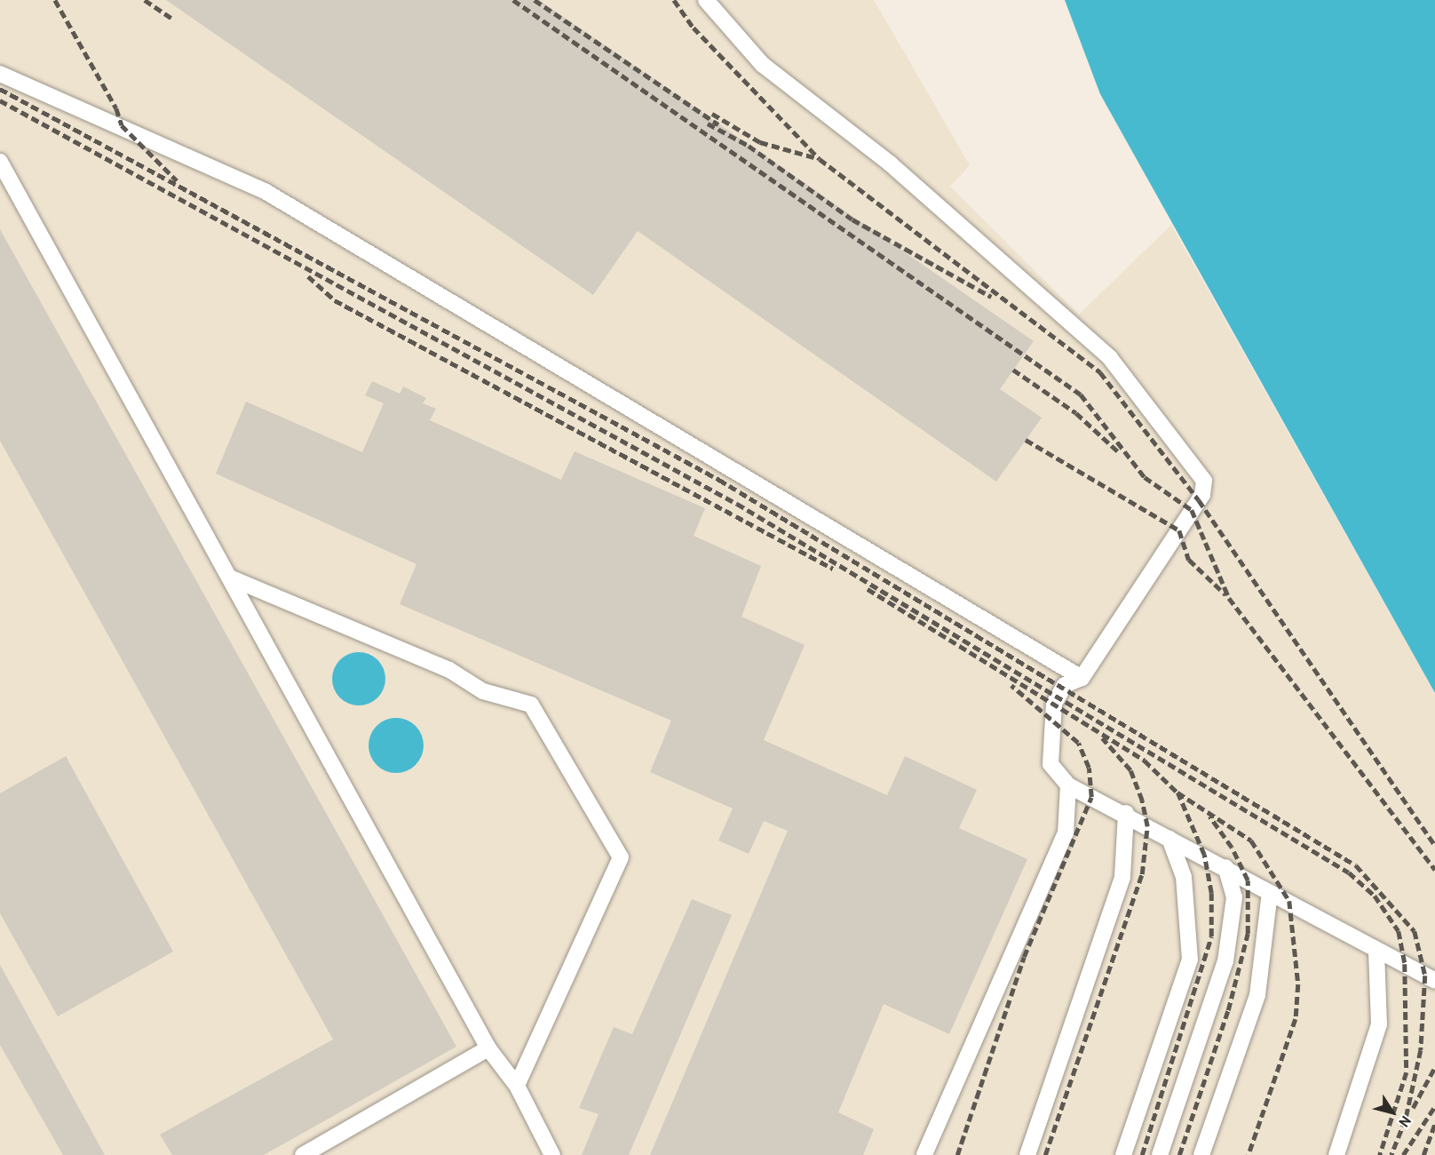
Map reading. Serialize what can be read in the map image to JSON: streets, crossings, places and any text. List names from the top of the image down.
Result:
{
  "north": "bottom right"
}
